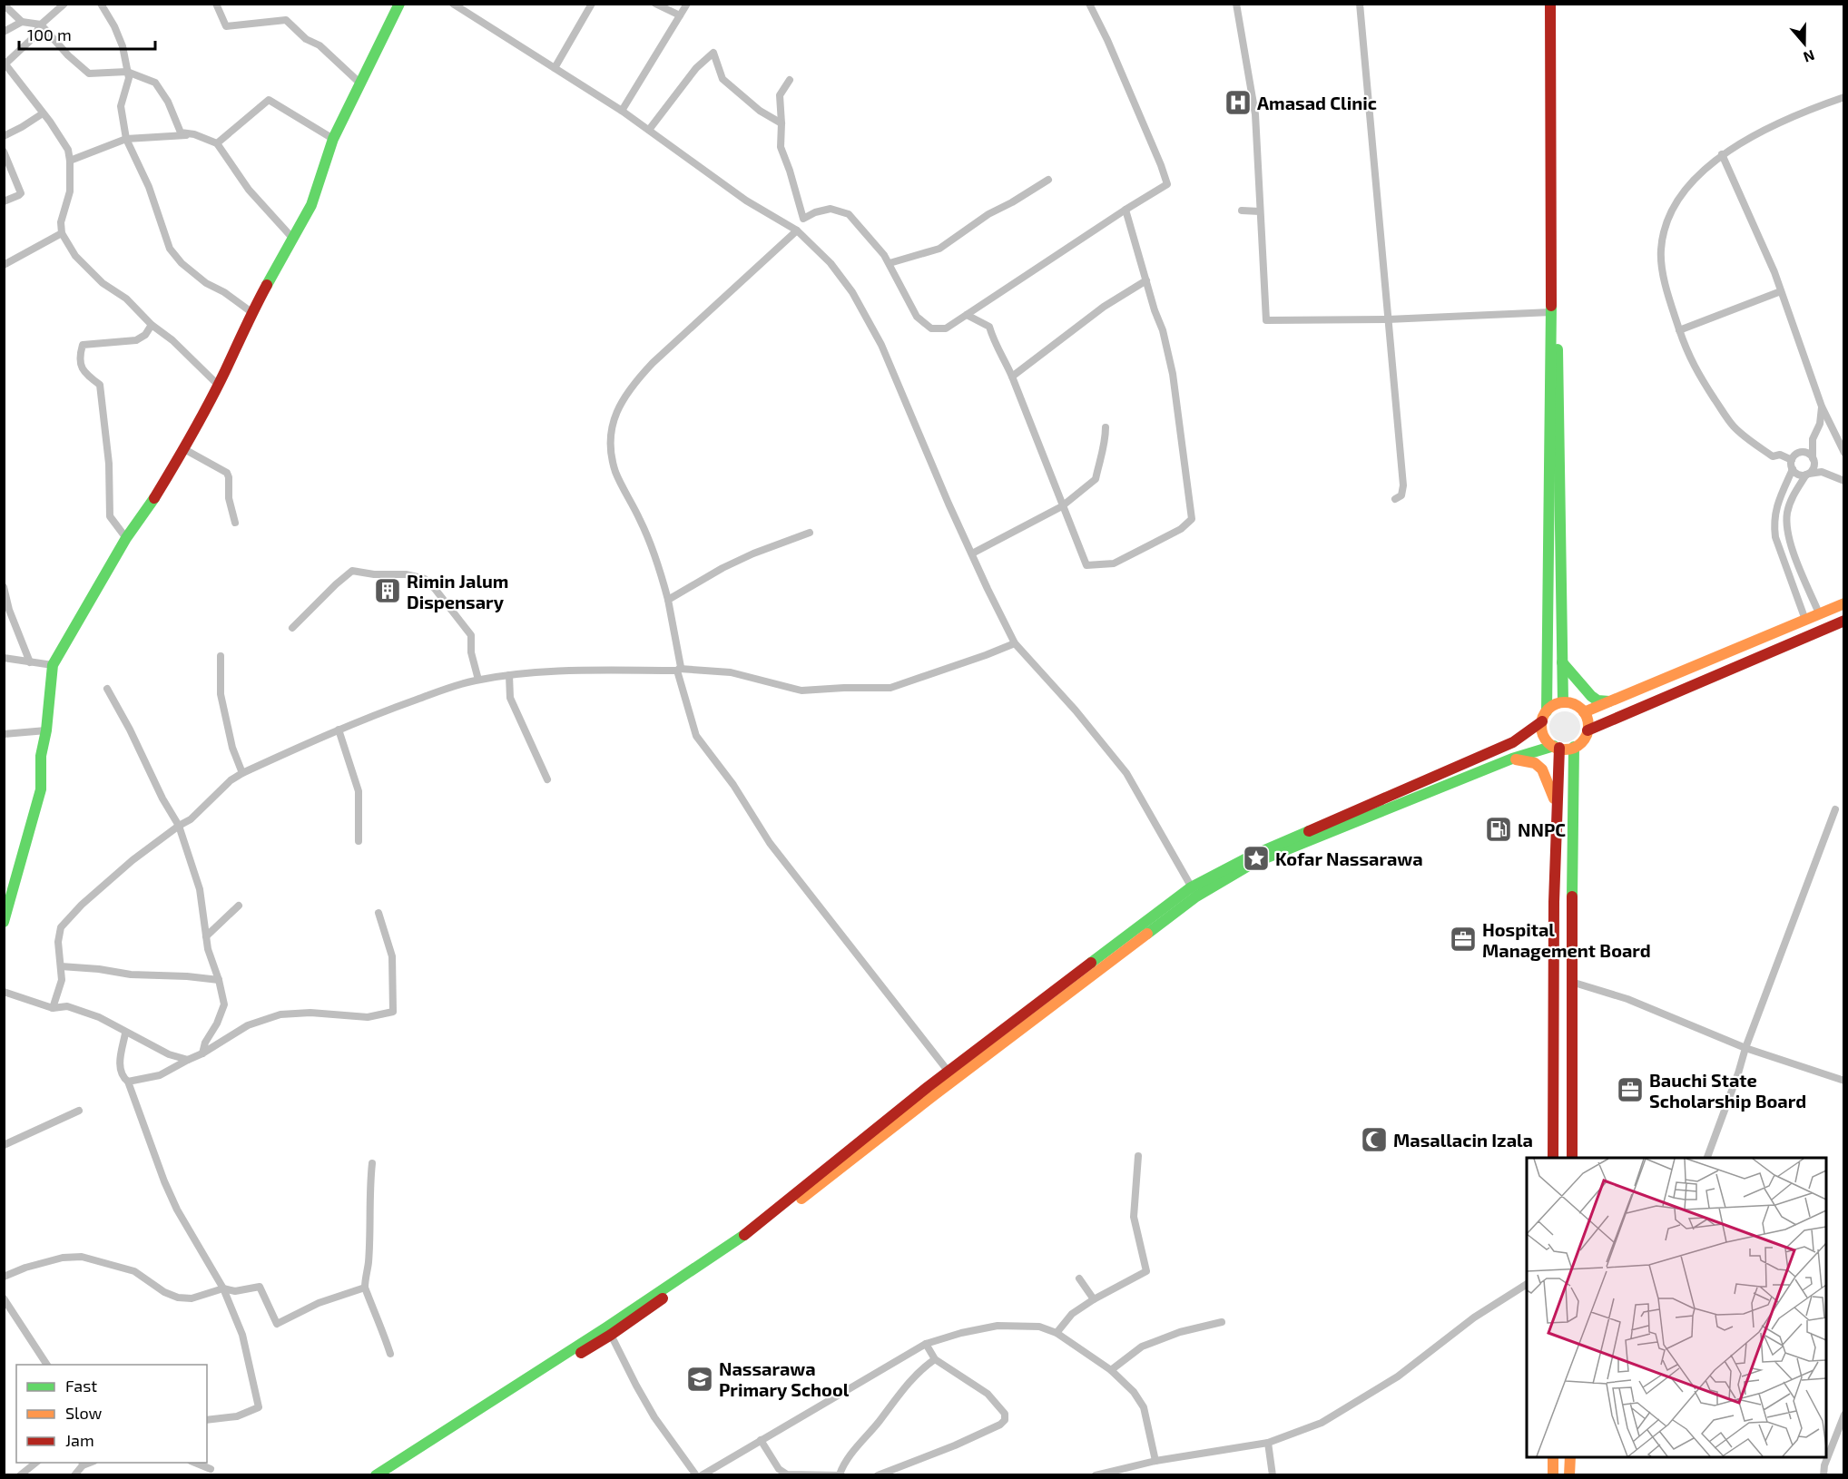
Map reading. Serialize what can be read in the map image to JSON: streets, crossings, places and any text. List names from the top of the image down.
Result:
{
  "places": {
    "hospital": ["Amasad Clinic"],
    "building": ["Rimin Jalum Dispensary"],
    "fuel station": ["NNPC"],
    "place": ["Kofar Nassarawa"],
    "office": ["Hospital Management Board", "Bauchi State Scholarship Board"],
    "mosque": ["Masallacin Izala"],
    "school or university": ["Nassarawa Primary School"]
  },
  "legend": ["Fast", "Slow", "Jam"],
  "scale_bar": "100 m",
  "north": "bottom"
}
